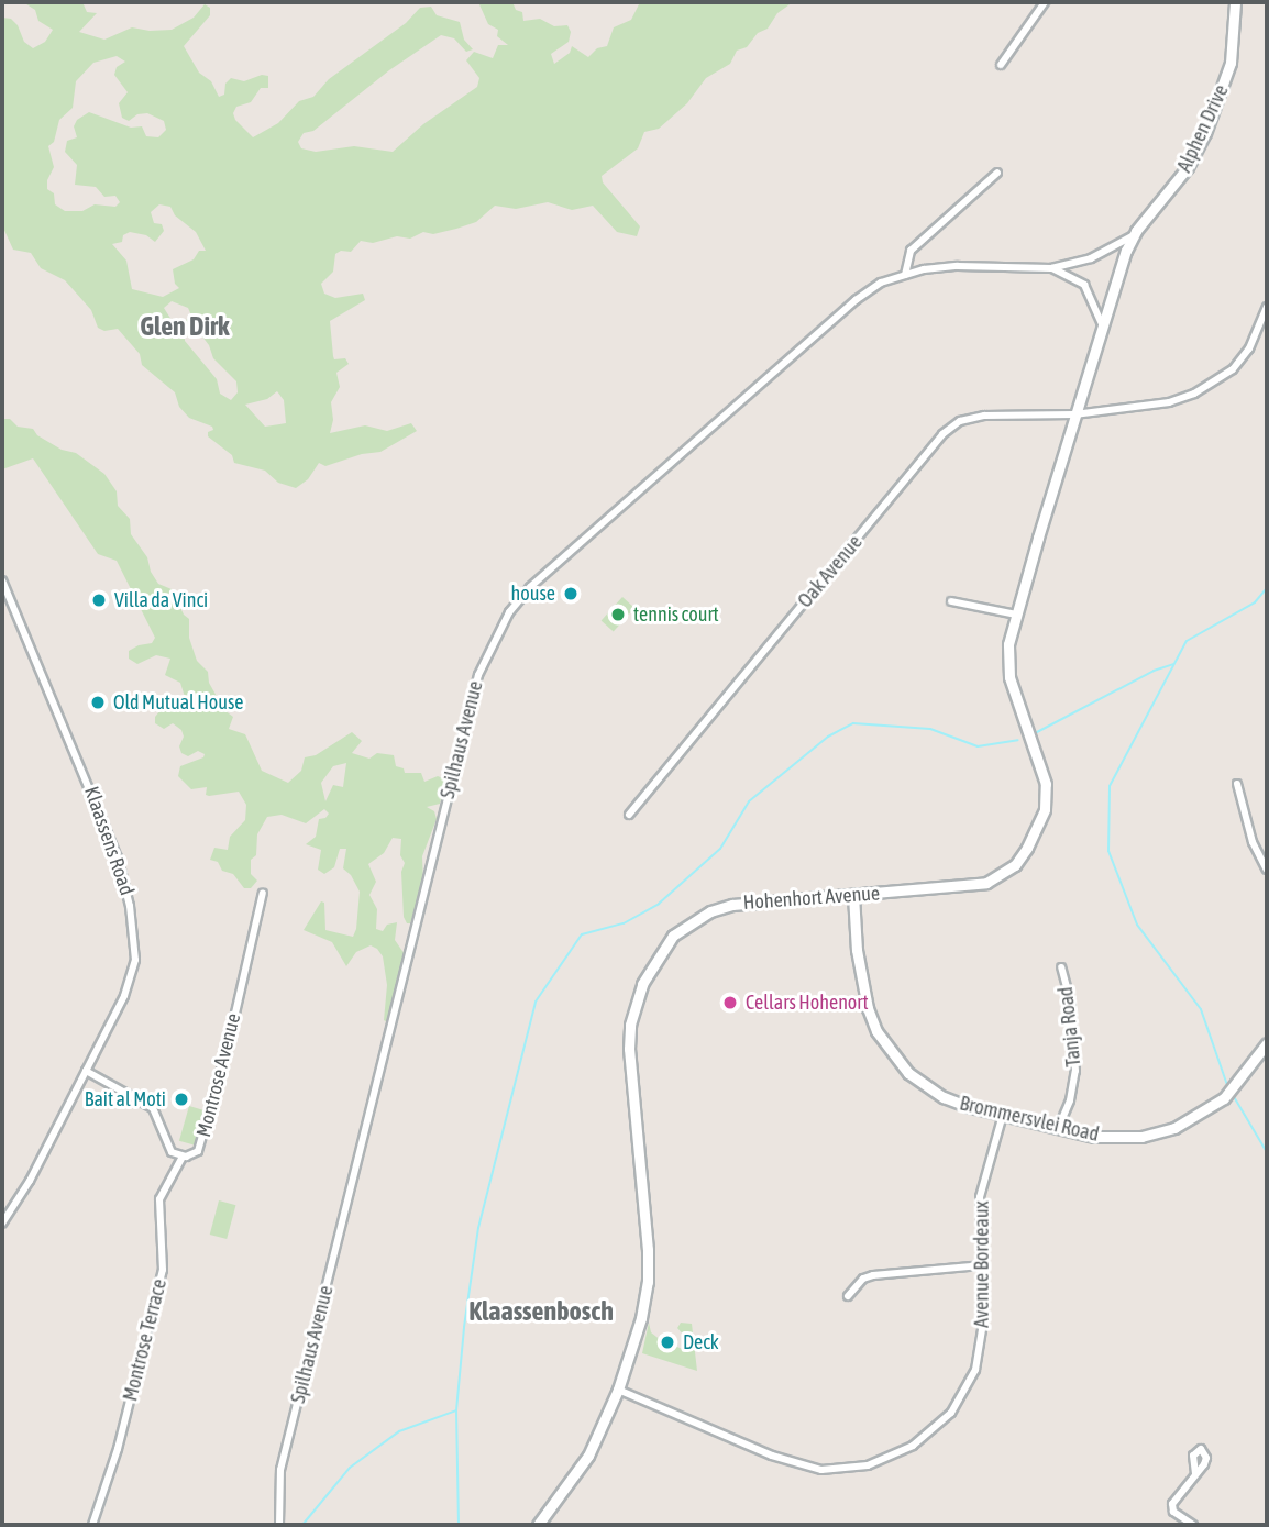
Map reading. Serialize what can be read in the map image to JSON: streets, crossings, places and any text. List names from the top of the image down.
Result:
{
  "streets": {
    "street": [
      "Alphen Drive",
      "Oak Avenue",
      "Spilhaus Avenue",
      "Klaassens Road",
      "Hohenhort Avenue",
      "Tanja Road",
      "Montrose Avenue",
      "Brommersvlei Road",
      "Avenue Bordeaux",
      "Montrose Terrace"
    ]
  },
  "crossings": [
    ["Alphen Drive", "Spilhaus Avenue"],
    ["Alphen Drive", "Hohenhort Avenue"],
    ["Oak Avenue", "Hohenhort Avenue"],
    ["Spilhaus Avenue", "Hohenhort Avenue"],
    ["Klaassens Road", "Montrose Avenue"],
    ["Hohenhort Avenue", "Brommersvlei Road"],
    ["Hohenhort Avenue", "Avenue Bordeaux"],
    ["Tanja Road", "Brommersvlei Road"],
    ["Montrose Avenue", "Montrose Terrace"],
    ["Brommersvlei Road", "Avenue Bordeaux"]
  ],
  "districts": ["Glen Dirk", "Klaassenbosch"],
  "places": [
    "house",
    "Villa da Vinci",
    "tennis court",
    "Old Mutual House",
    "Cellars Hohenort",
    "Bait al Moti",
    "Deck"
  ]
}
